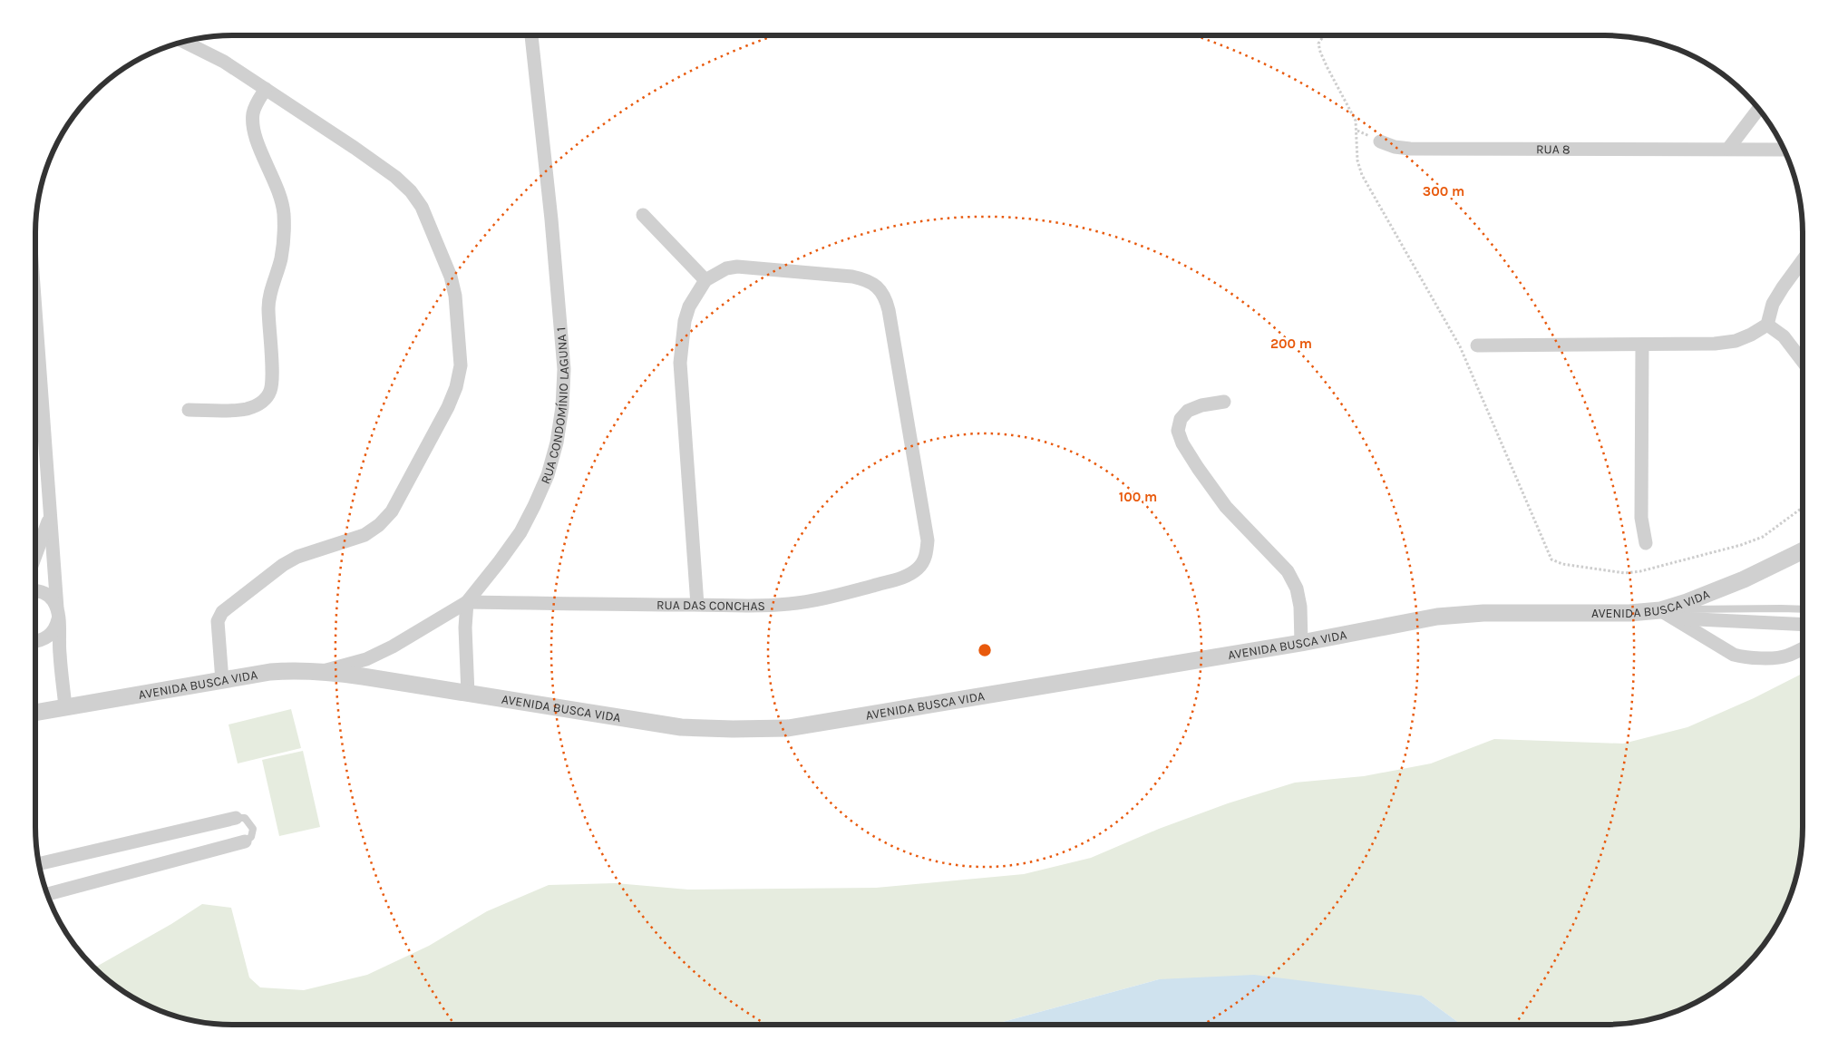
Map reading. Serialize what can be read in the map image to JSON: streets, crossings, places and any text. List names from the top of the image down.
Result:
{
  "streets": {
    "street": [
      "RUA 8",
      "RUA CONDOMÍNIO LAGUNA 1",
      "AVENIDA BUSCA VIDA",
      "RUA DAS CONCHAS"
    ]
  },
  "crossings": [
    ["RUA CONDOMÍNIO LAGUNA 1", "AVENIDA BUSCA VIDA"],
    ["RUA CONDOMÍNIO LAGUNA 1", "RUA DAS CONCHAS"]
  ],
  "rings": ["300 m", "200 m", "100 m"]
}
